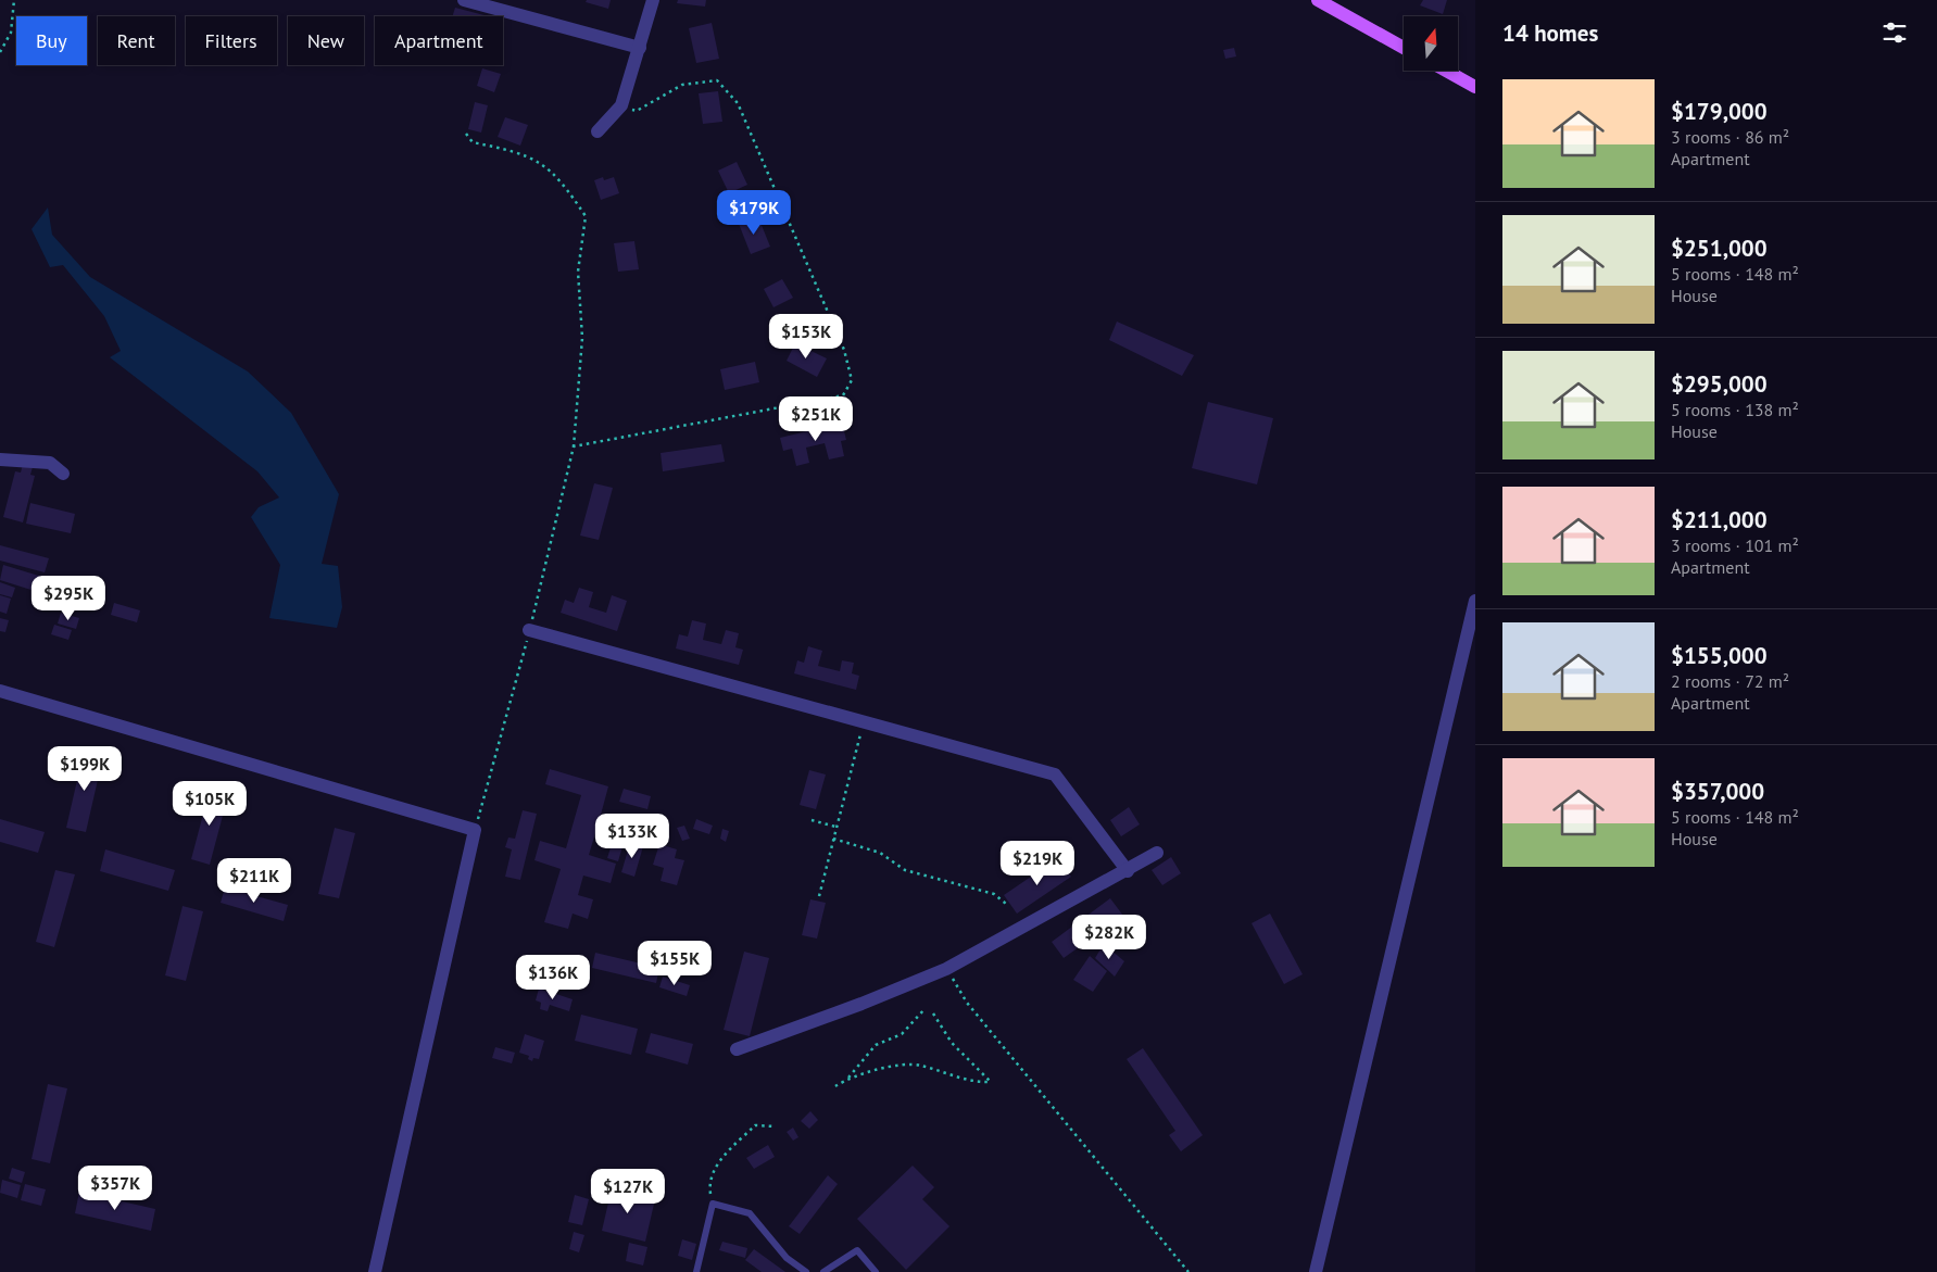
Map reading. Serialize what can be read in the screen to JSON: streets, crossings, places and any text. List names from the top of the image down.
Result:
{
  "north": "top",
  "page": {
    "heading": "14 homes",
    "chip": [
      "Buy",
      "Rent",
      "Filters",
      "New",
      "Apartment"
    ],
    "list": [
      {
        "name": "$179,000",
        "note": "3 rooms · 86 m² · Apartment"
      },
      {
        "name": "$251,000",
        "note": "5 rooms · 148 m² · House"
      },
      {
        "name": "$295,000",
        "note": "5 rooms · 138 m² · House"
      },
      {
        "name": "$211,000",
        "note": "3 rooms · 101 m² · Apartment"
      },
      {
        "name": "$155,000",
        "note": "2 rooms · 72 m² · Apartment"
      },
      {
        "name": "$357,000",
        "note": "5 rooms · 148 m² · House"
      }
    ],
    "price": [
      "$179K",
      "$153K",
      "$251K",
      "$295K",
      "$199K",
      "$105K",
      "$133K",
      "$219K",
      "$211K",
      "$282K",
      "$155K",
      "$136K",
      "$357K",
      "$127K"
    ]
  }
}
